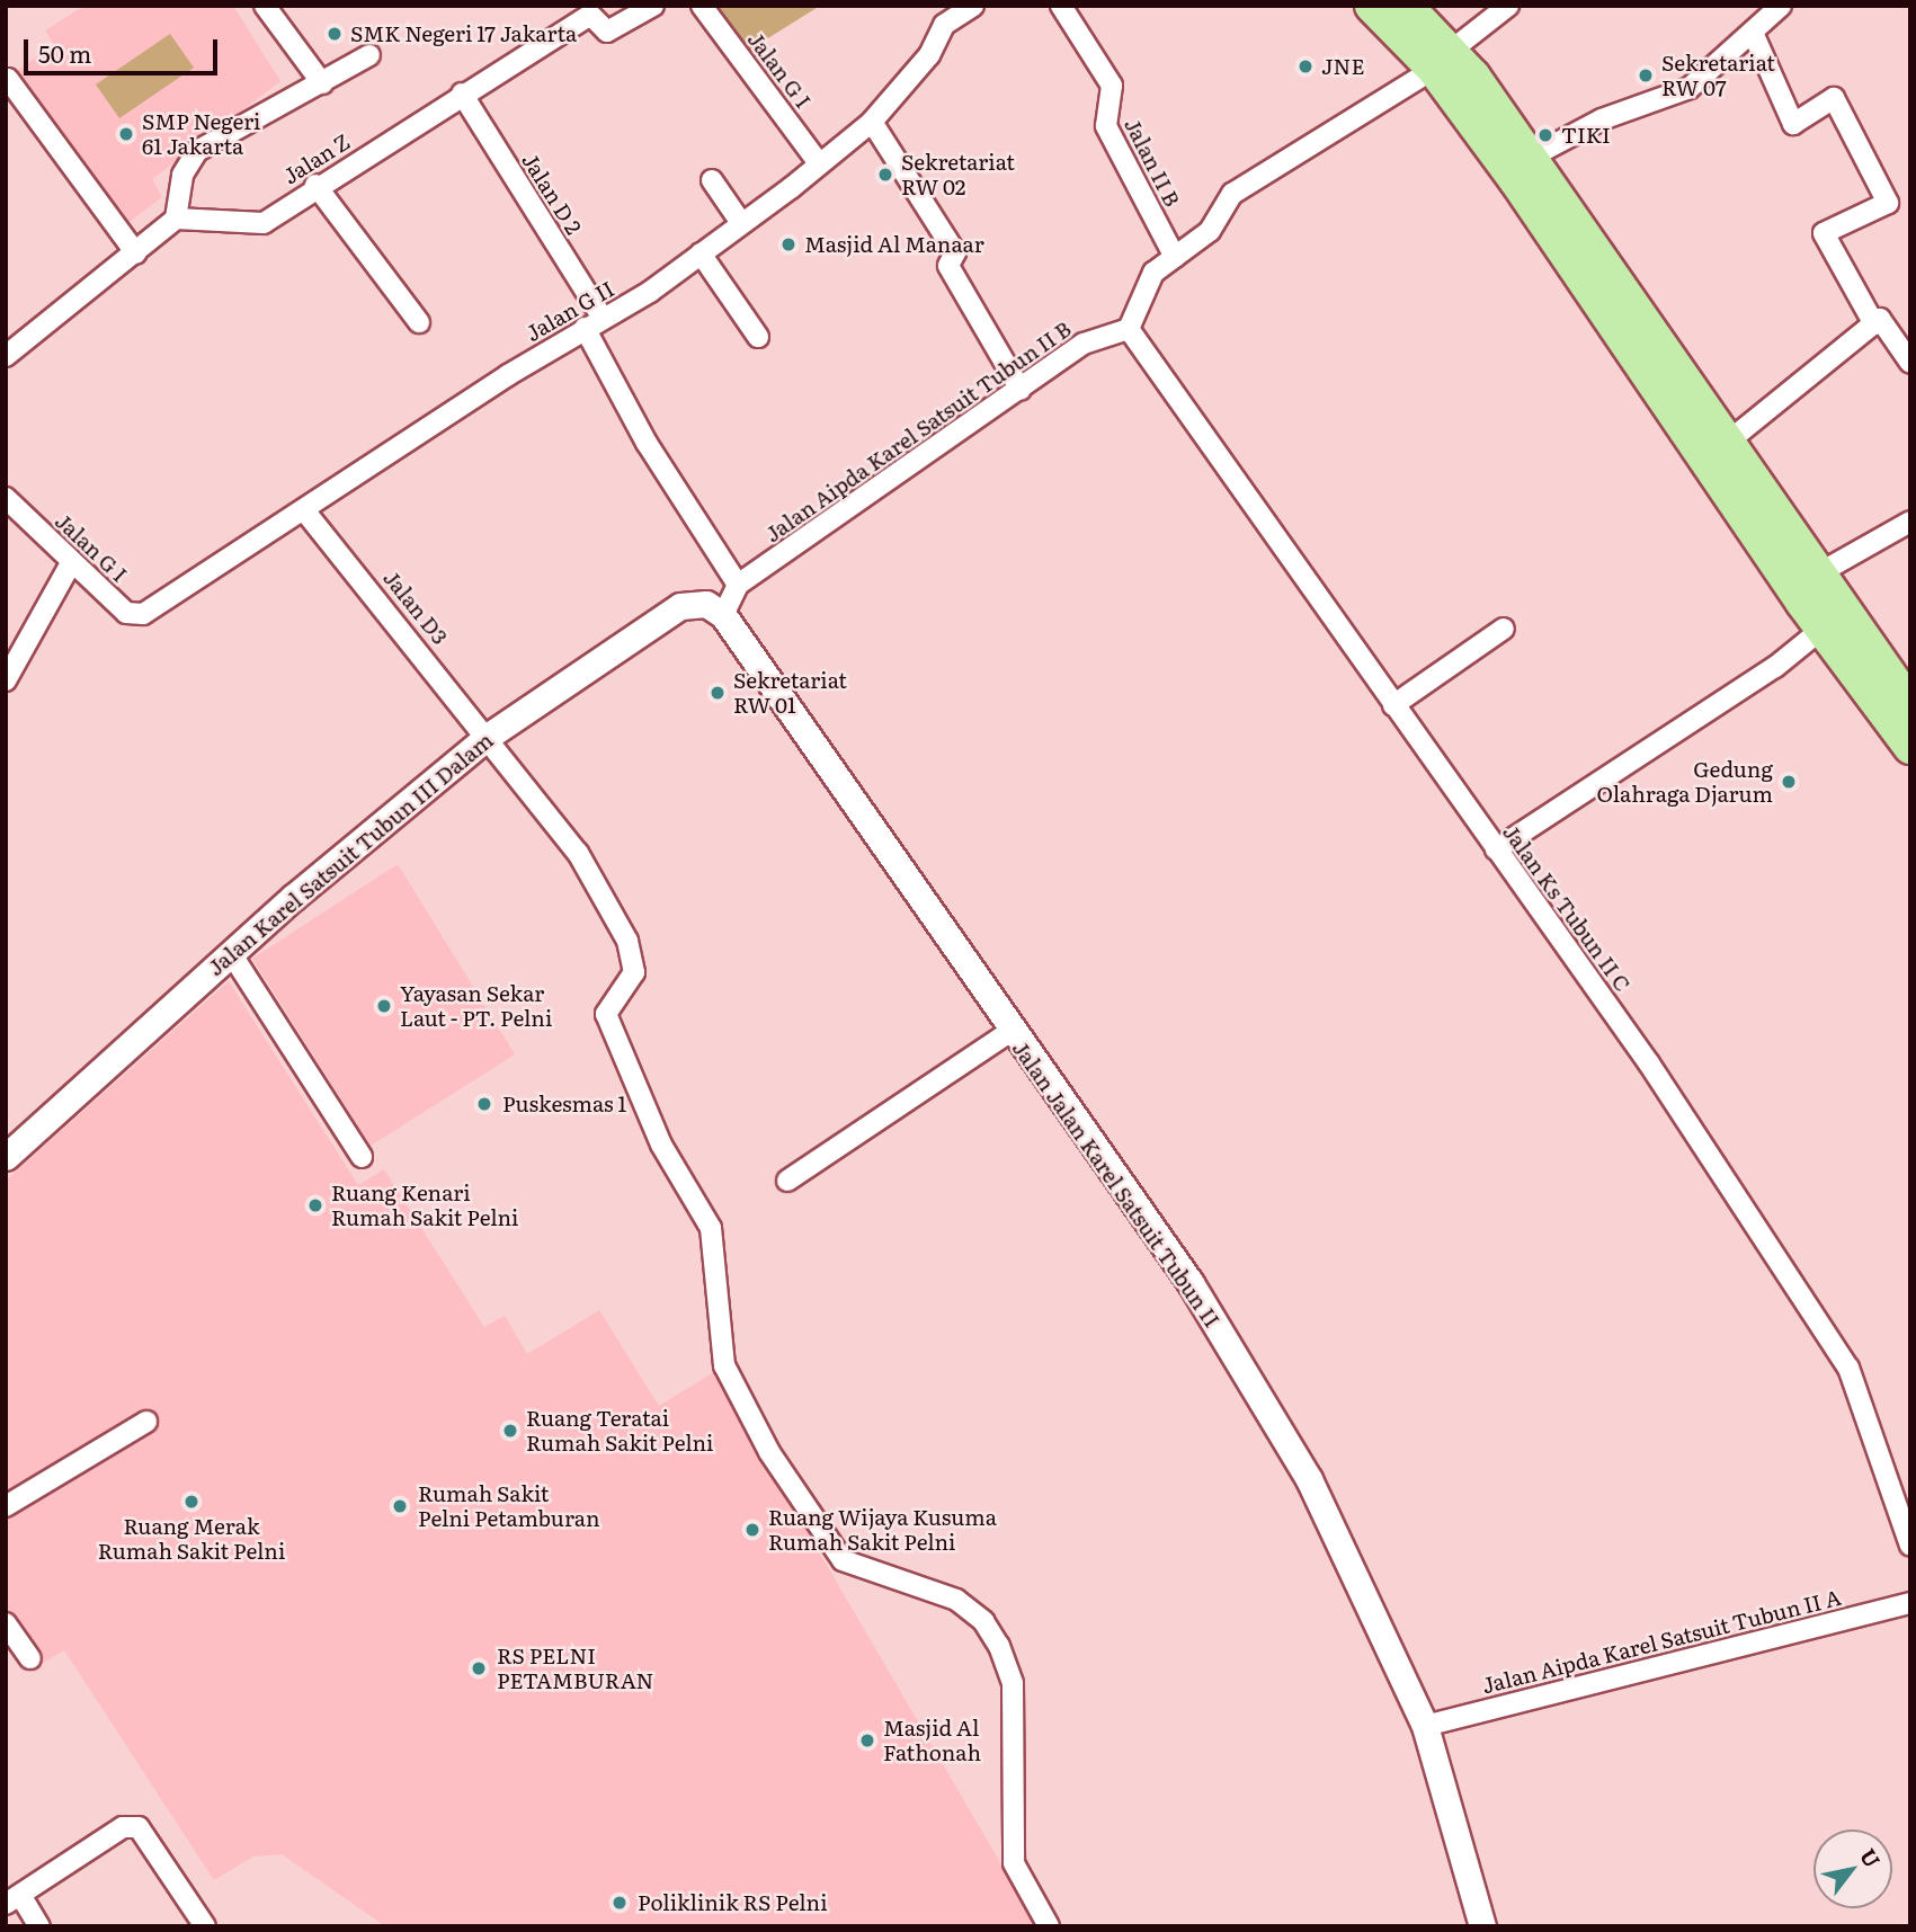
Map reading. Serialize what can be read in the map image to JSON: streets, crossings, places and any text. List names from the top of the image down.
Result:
{
  "streets": {
    "street": [
      "Jalan G I",
      "Jalan Z",
      "Jalan II B",
      "Jalan D 2",
      "Jalan G II",
      "Jalan Aipda Karel Satsuit Tubun II B",
      "Jalan D3",
      "Jalan Karel Satsuit Tubun III Dalam",
      "Jalan Ks Tubun II C",
      "Jalan Jalan Karel Satsuit Tubun II",
      "Jalan Aipda Karel Satsuit Tubun II A"
    ]
  },
  "crossings": [
    ["Jalan G I", "Jalan G II"],
    ["Jalan Z", "Jalan D 2"],
    ["Jalan D 2", "Jalan G II"],
    ["Jalan G II", "Jalan D3"],
    ["Jalan Aipda Karel Satsuit Tubun II B", "Jalan Ks Tubun II C"],
    ["Jalan D3", "Jalan Karel Satsuit Tubun III Dalam"],
    ["Jalan Karel Satsuit Tubun III Dalam", "Jalan Jalan Karel Satsuit Tubun II"],
    ["Jalan Jalan Karel Satsuit Tubun II", "Jalan Aipda Karel Satsuit Tubun II A"]
  ],
  "places": [
    "SMK Negeri 17 Jakarta",
    "JNE",
    "Sekretariat RW 07",
    "SMP Negeri 61 Jakarta",
    "TIKI",
    "Sekretariat RW 02",
    "Masjid Al Manaar",
    "Sekretariat RW 01",
    "Gedung Olahraga Djarum",
    "Yayasan Sekar Laut - PT. Pelni",
    "Puskesmas 1",
    "Ruang Kenari Rumah Sakit Pelni",
    "Ruang Teratai Rumah Sakit Pelni",
    "Ruang Merak Rumah Sakit Pelni",
    "Rumah Sakit Pelni Petamburan",
    "Ruang Wijaya Kusuma Rumah Sakit Pelni",
    "RS PELNI PETAMBURAN",
    "Masjid Al Fathonah",
    "Poliklinik RS Pelni"
  ],
  "scale_bar": "50 m",
  "north": "top right"
}
